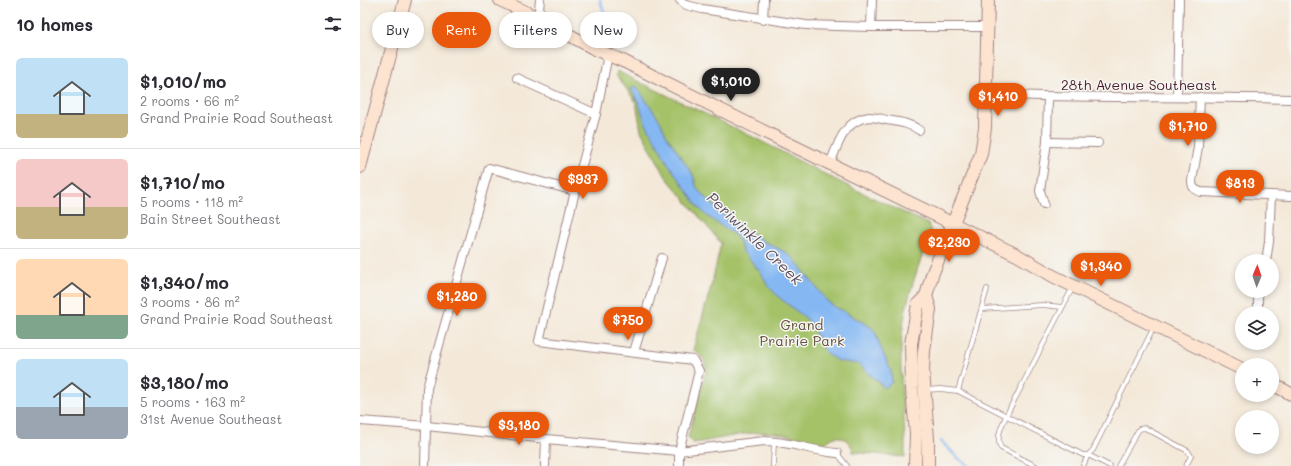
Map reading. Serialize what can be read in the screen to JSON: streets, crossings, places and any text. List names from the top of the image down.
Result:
{
  "streets": {
    "street": ["28th Avenue Southeast"]
  },
  "water": ["Periwinkle Creek"],
  "parks": ["Grand Prairie Park"],
  "north": "top",
  "page": {
    "heading": "10 homes",
    "chip": [
      "Buy",
      "Rent",
      "Filters",
      "New"
    ],
    "list": [
      {
        "name": "$1,010/mo",
        "note": "2 rooms · 66 m² · Grand Prairie Road Southeast"
      },
      {
        "name": "$1,710/mo",
        "note": "5 rooms · 118 m² · Bain Street Southeast"
      },
      {
        "name": "$1,340/mo",
        "note": "3 rooms · 86 m² · Grand Prairie Road Southeast"
      },
      {
        "name": "$3,180/mo",
        "note": "5 rooms · 163 m² · 31st Avenue Southeast"
      }
    ],
    "price": [
      "$1,010",
      "$1,410",
      "$1,710",
      "$937",
      "$813",
      "$2,230",
      "$1,340",
      "$1,280",
      "$750",
      "$3,180"
    ],
    "map_buttons": ["+", "−"]
  }
}
